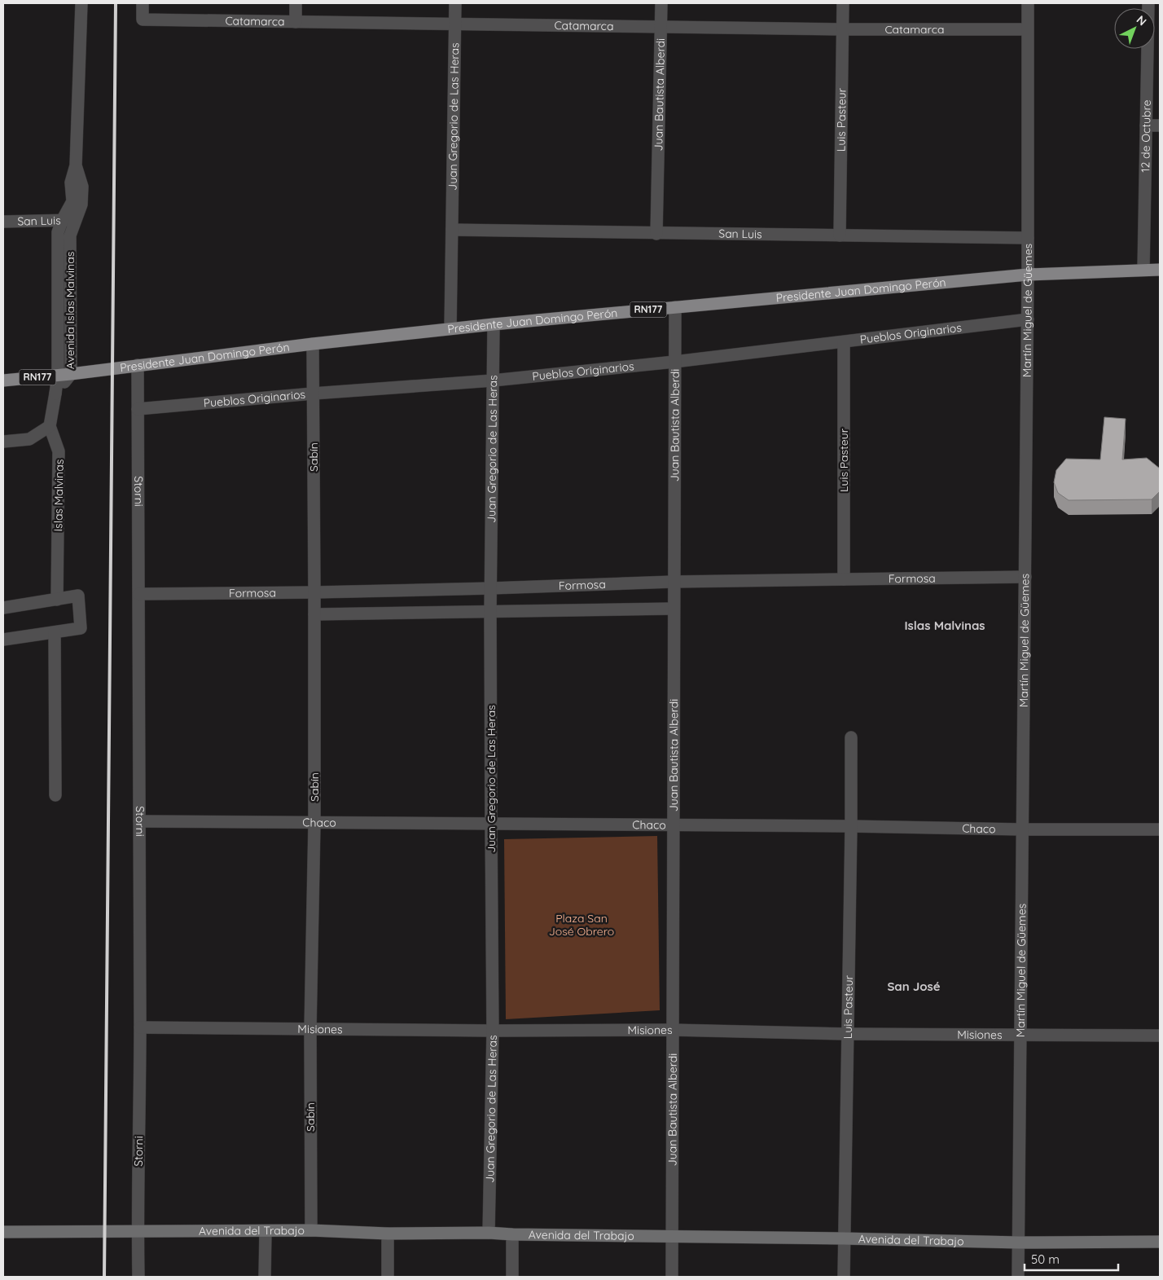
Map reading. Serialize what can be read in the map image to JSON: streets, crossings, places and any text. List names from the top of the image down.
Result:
{
  "streets": {
    "main road": ["Presidente Juan Domingo Perón", "RN177", "Avenida del Trabajo"],
    "street": [
      "Catamarca",
      "Juan Bautista Alberdi",
      "Juan Gregorio de Las Heras",
      "Luis Pasteur",
      "12 de Octubre",
      "San Luis",
      "Avenida Islas Malvinas",
      "Martín Miguel de Güemes",
      "Pueblos Originarios",
      "Sabín",
      "Storni",
      "Islas Malvinas",
      "Formosa",
      "Chaco",
      "Misiones"
    ]
  },
  "crossings": [
    ["Catamarca", "Juan Bautista Alberdi"],
    ["Catamarca", "Juan Gregorio de Las Heras"],
    ["Catamarca", "Luis Pasteur"],
    ["Catamarca", "Martín Miguel de Güemes"],
    ["Juan Bautista Alberdi", "San Luis"],
    ["Juan Bautista Alberdi", "Presidente Juan Domingo Perón"],
    ["Juan Bautista Alberdi", "Pueblos Originarios"],
    ["Juan Bautista Alberdi", "Formosa"],
    ["Juan Bautista Alberdi", "Chaco"],
    ["Juan Bautista Alberdi", "Misiones"],
    ["Juan Bautista Alberdi", "Avenida del Trabajo"],
    ["Juan Gregorio de Las Heras", "San Luis"],
    ["Juan Gregorio de Las Heras", "Presidente Juan Domingo Perón"],
    ["Juan Gregorio de Las Heras", "Pueblos Originarios"],
    ["Juan Gregorio de Las Heras", "Formosa"],
    ["Juan Gregorio de Las Heras", "Chaco"],
    ["Juan Gregorio de Las Heras", "Misiones"],
    ["Juan Gregorio de Las Heras", "Avenida del Trabajo"],
    ["Luis Pasteur", "San Luis"],
    ["Luis Pasteur", "Pueblos Originarios"],
    ["Luis Pasteur", "Formosa"],
    ["Luis Pasteur", "Chaco"],
    ["Luis Pasteur", "Misiones"],
    ["Luis Pasteur", "Avenida del Trabajo"],
    ["12 de Octubre", "Presidente Juan Domingo Perón"],
    ["San Luis", "Avenida Islas Malvinas"],
    ["San Luis", "Martín Miguel de Güemes"],
    ["Presidente Juan Domingo Perón", "Avenida Islas Malvinas"],
    ["Presidente Juan Domingo Perón", "Martín Miguel de Güemes"],
    ["Presidente Juan Domingo Perón", "Sabín"],
    ["Presidente Juan Domingo Perón", "Storni"],
    ["Avenida Islas Malvinas", "Islas Malvinas"],
    ["Martín Miguel de Güemes", "Pueblos Originarios"],
    ["Martín Miguel de Güemes", "Formosa"],
    ["Martín Miguel de Güemes", "Chaco"],
    ["Martín Miguel de Güemes", "Misiones"],
    ["Martín Miguel de Güemes", "Avenida del Trabajo"],
    ["Pueblos Originarios", "Sabín"],
    ["Pueblos Originarios", "Storni"],
    ["Sabín", "Formosa"],
    ["Sabín", "Chaco"],
    ["Sabín", "Misiones"],
    ["Sabín", "Avenida del Trabajo"],
    ["Storni", "Formosa"],
    ["Storni", "Chaco"],
    ["Storni", "Misiones"],
    ["Storni", "Avenida del Trabajo"]
  ],
  "districts": ["Islas Malvinas", "San José"],
  "parks": ["Plaza San José Obrero"],
  "scale_bar": "50 m",
  "north": "top right"
}
